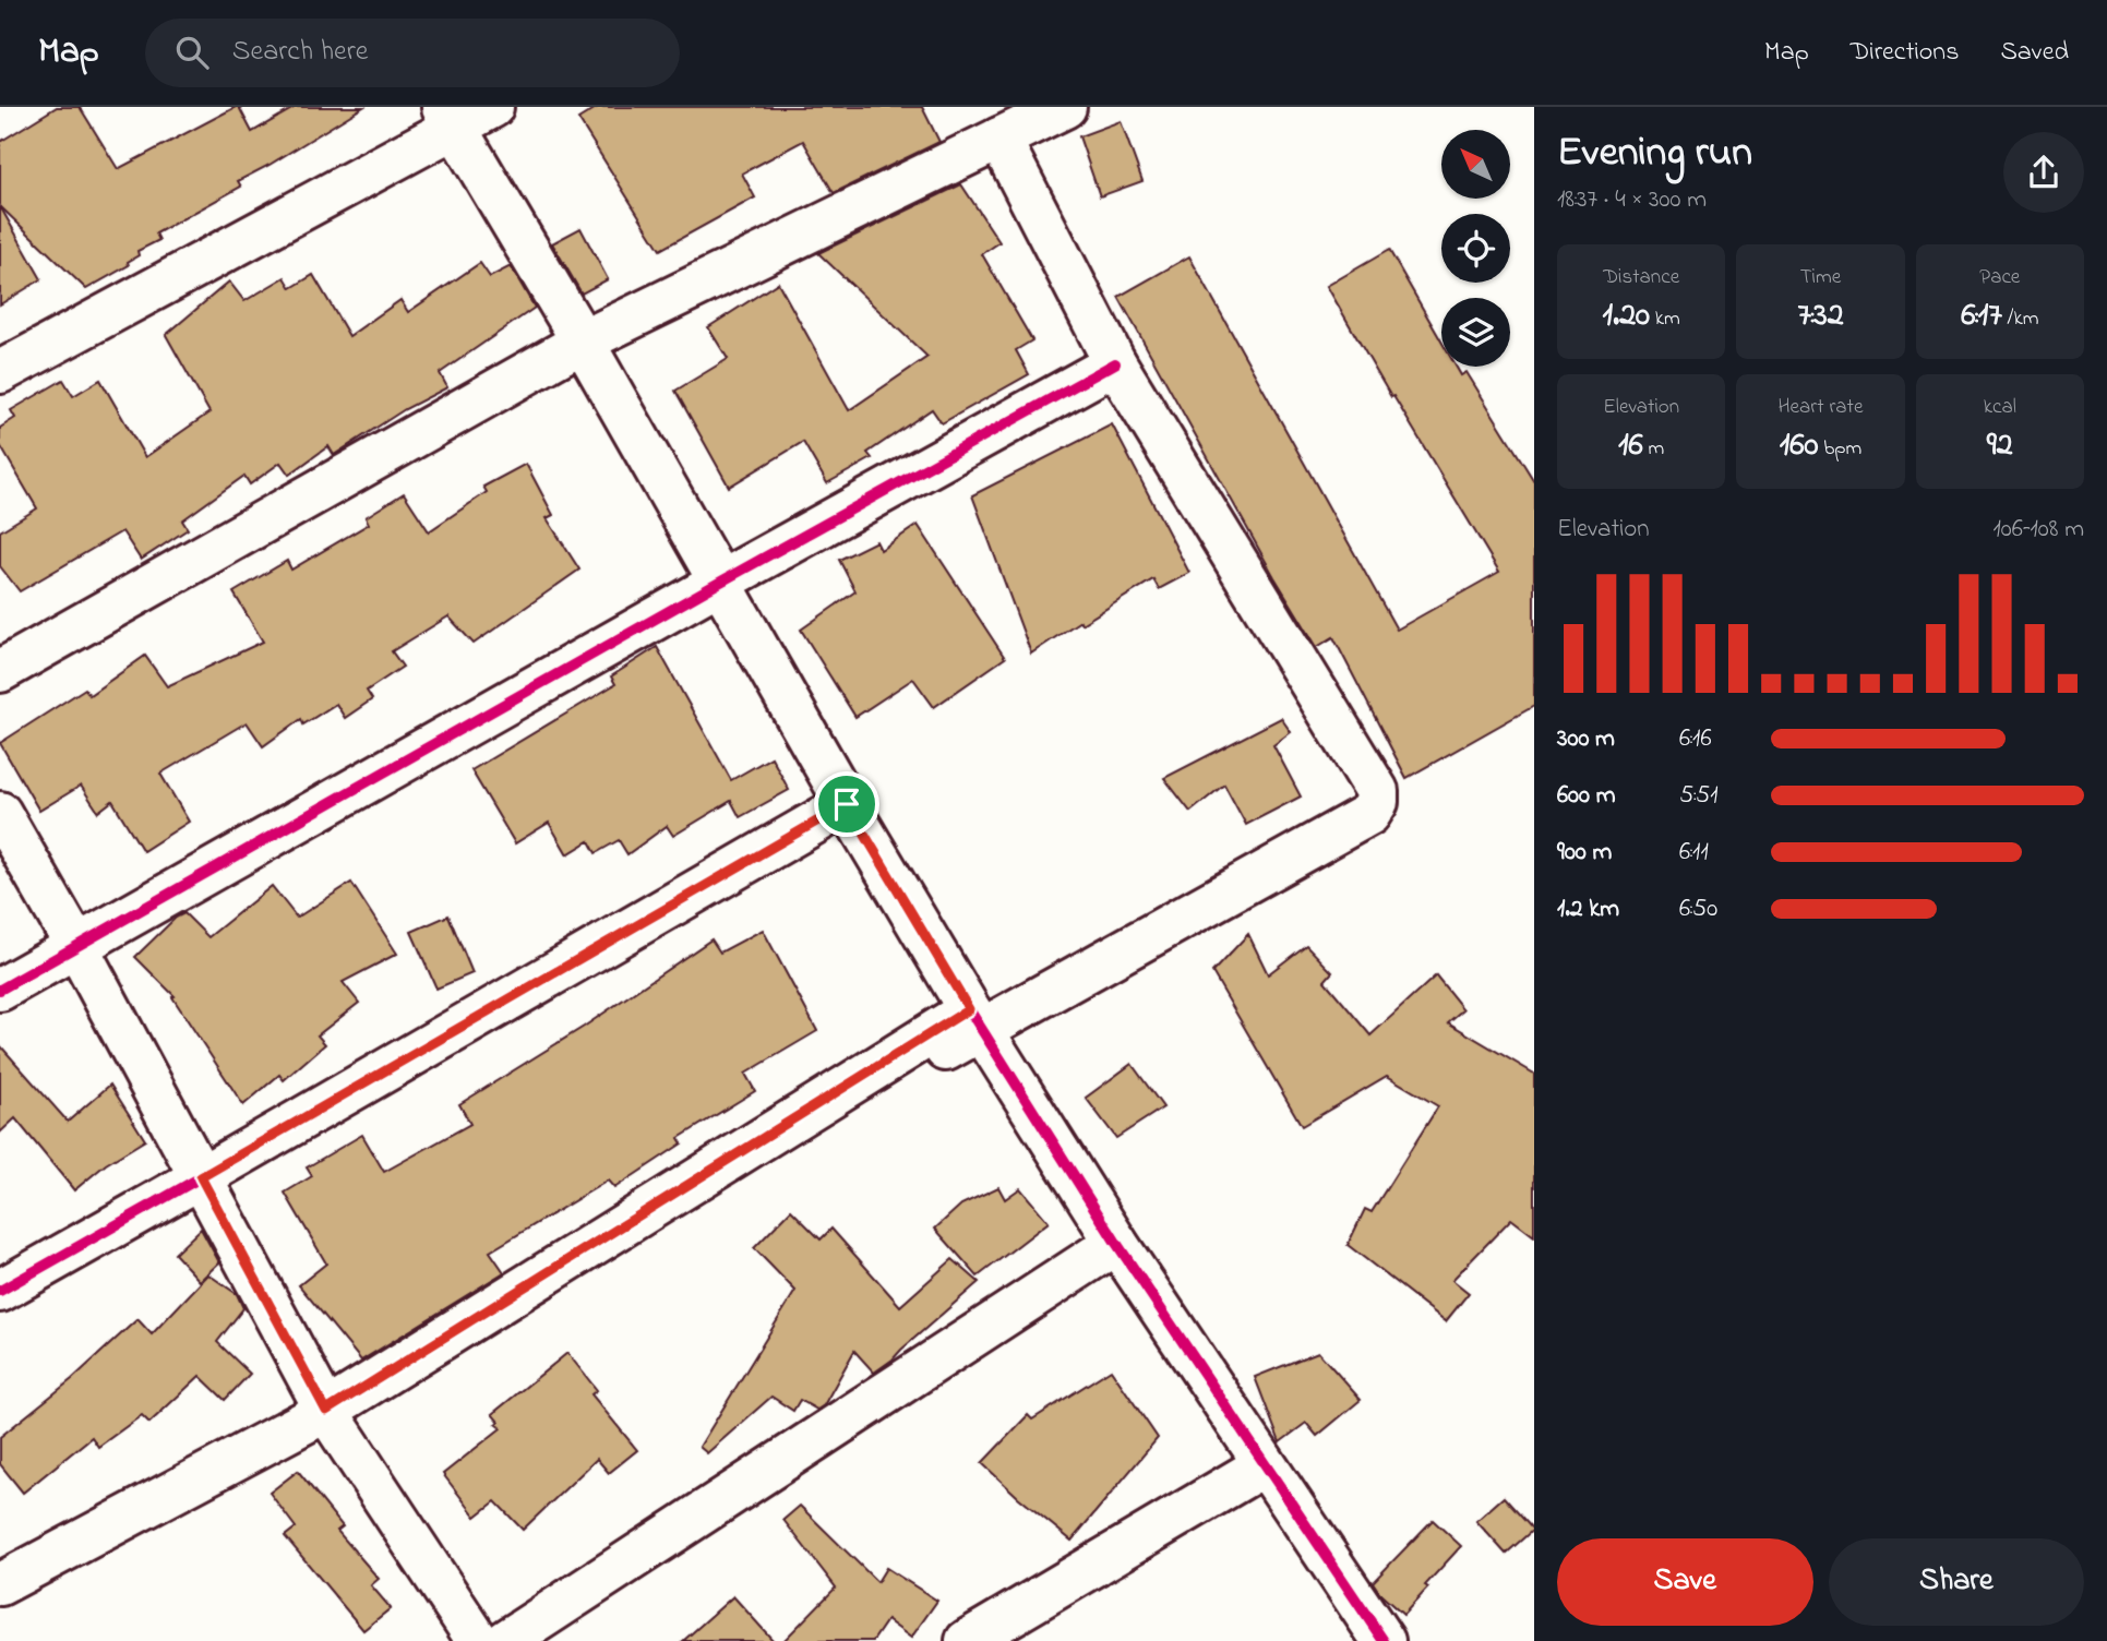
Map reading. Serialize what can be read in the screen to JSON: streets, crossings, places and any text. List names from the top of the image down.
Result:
{
  "north": "top left",
  "page": {
    "header": "Map",
    "search": "Search here",
    "nav": ["Map", "Directions", "Saved"],
    "heading": ["Evening run", "18:37 · 4 × 300 m"],
    "stats": [
      ["Distance", "1.20 km"],
      ["Time", "7:32"],
      ["Pace", "6:17 /km"],
      ["Elevation", "16 m"],
      ["Heart rate", "160 bpm"],
      ["kcal", "92"]
    ],
    "chart": ["Elevation", "106–108 m"],
    "list": [
      {
        "name": "300 m",
        "note": "6:16"
      },
      {
        "name": "600 m",
        "note": "5:51"
      },
      {
        "name": "900 m",
        "note": "6:11"
      },
      {
        "name": "1.2 km",
        "note": "6:50"
      }
    ],
    "buttons": ["Save", "Share"]
  }
}
